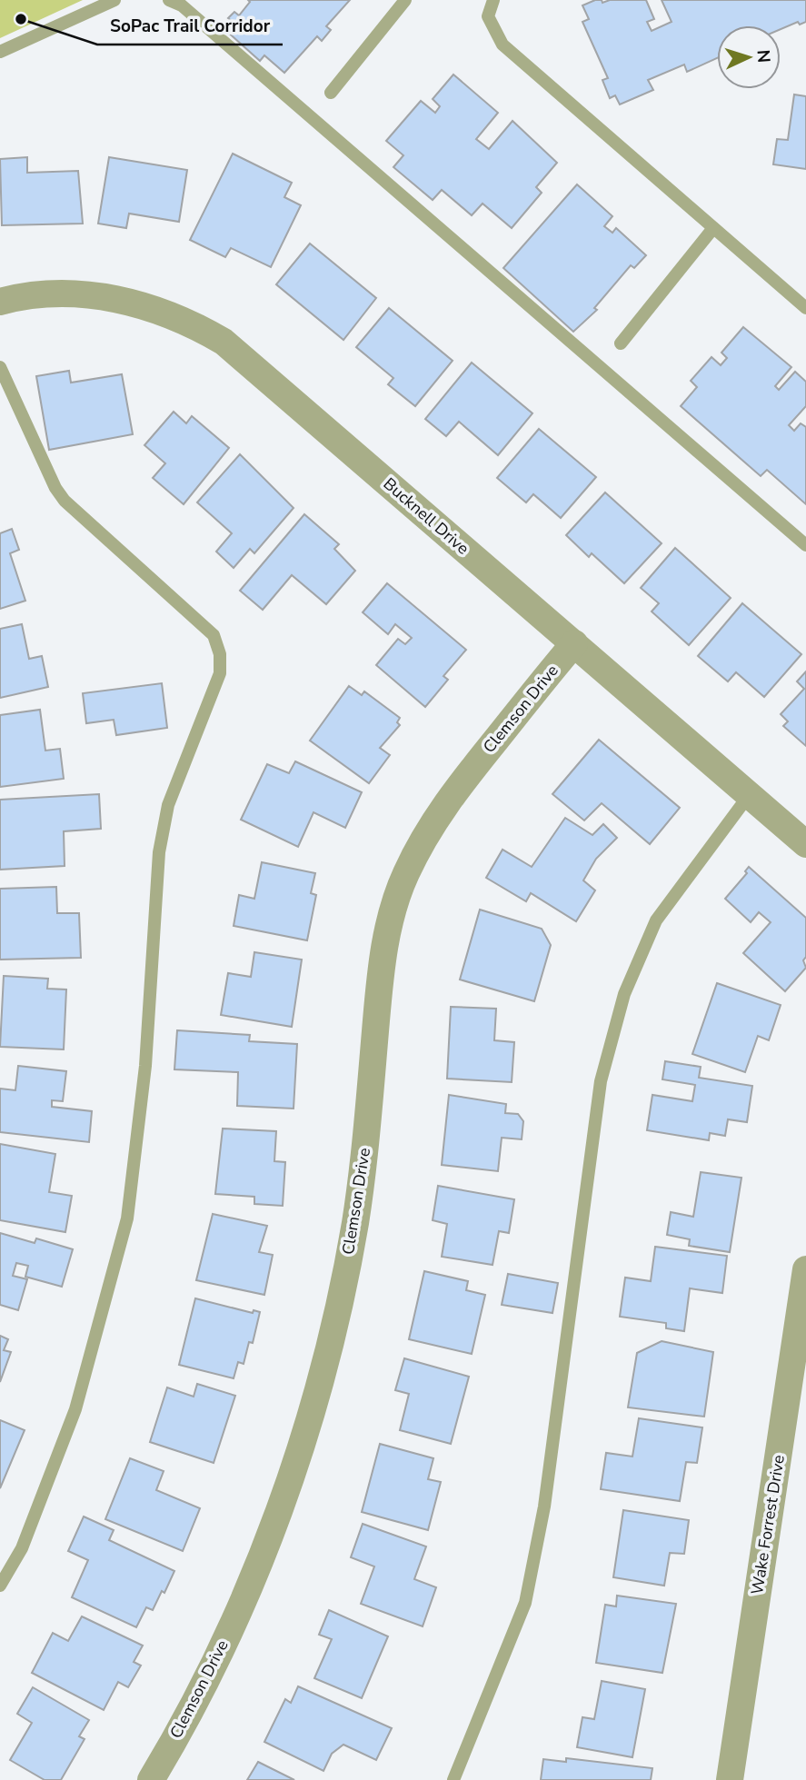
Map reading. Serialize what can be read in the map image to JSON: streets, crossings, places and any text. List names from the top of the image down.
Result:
{
  "streets": {
    "street": ["Bucknell Drive", "Clemson Drive", "Wake Forrest Drive"]
  },
  "crossings": [
    ["Bucknell Drive", "Clemson Drive"]
  ],
  "places": ["SoPac Trail Corridor"],
  "north": "right"
}
